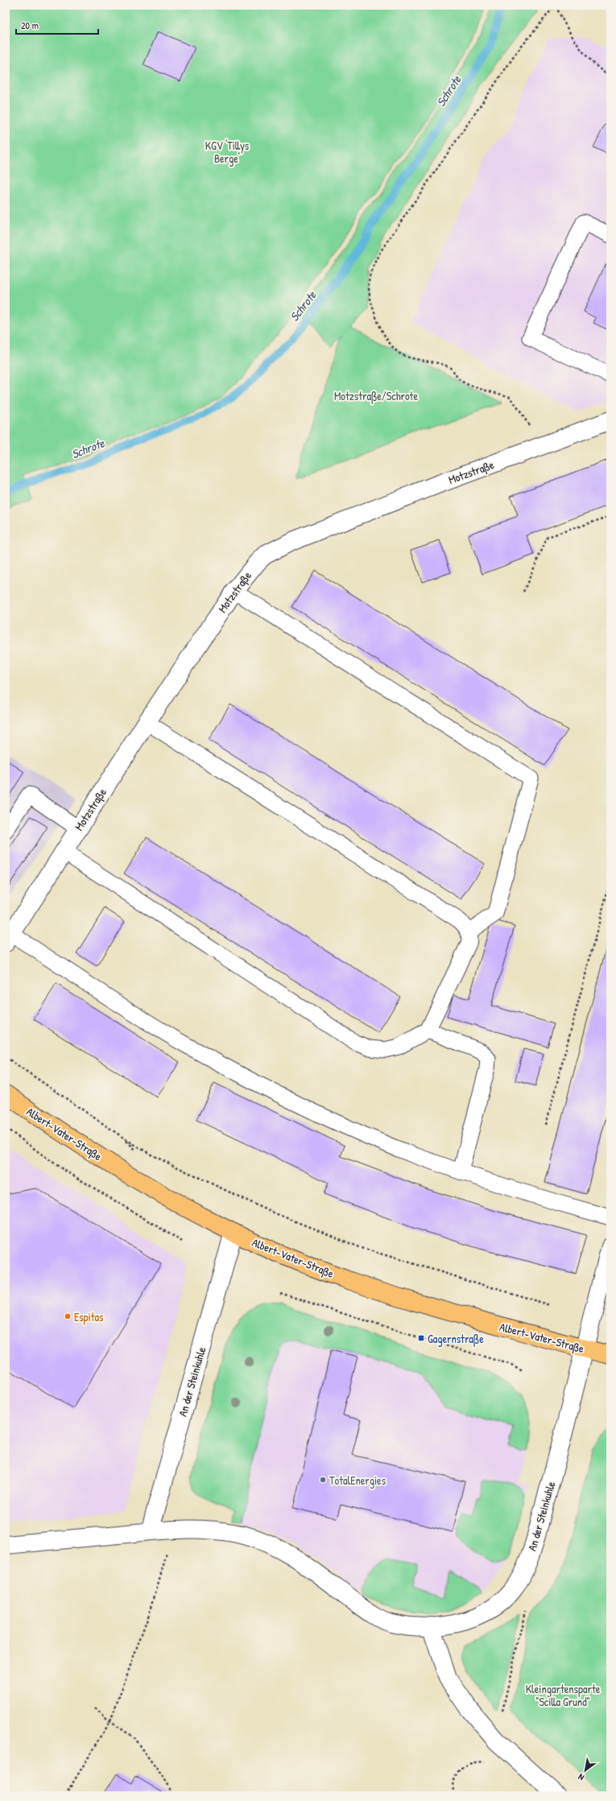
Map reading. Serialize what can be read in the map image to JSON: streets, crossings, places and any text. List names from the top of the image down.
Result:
{
  "streets": {
    "main road": ["Albert-Vater-Straße"],
    "street": ["Motzstraße", "An der Steinkuhle"]
  },
  "crossings": [
    ["Albert-Vater-Straße", "An der Steinkuhle"]
  ],
  "water": ["Schrote"],
  "parks": ["KGV 'Tillys Berge'", "Motzstraße/Schrote", "Kleingartensparte \"Scilla Grund\""],
  "places": {
    "other": ["Espitas", "TotalEnergies"],
    "transit": ["Gagernstraße"]
  },
  "scale_bar": "20 m",
  "north": "bottom left"
}
